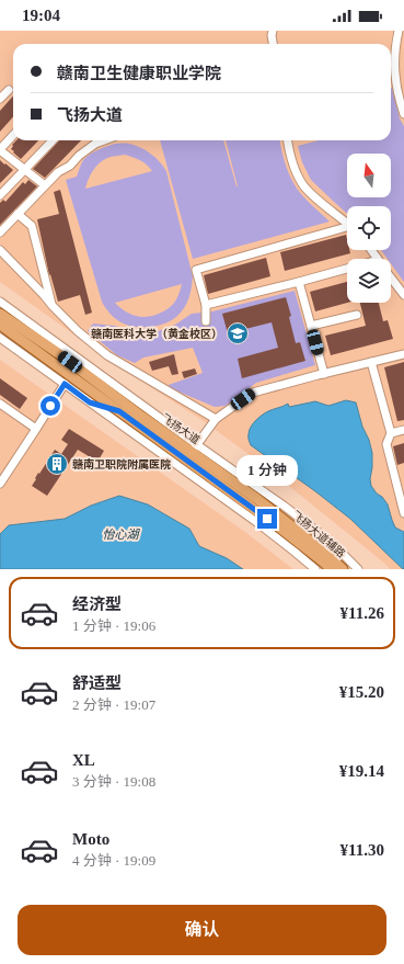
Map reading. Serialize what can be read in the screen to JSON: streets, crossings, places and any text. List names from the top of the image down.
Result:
{
  "streets": {
    "main road": ["飞扬大道"],
    "street": ["飞扬大道辅路"]
  },
  "crossings": [
    ["飞扬大道", "飞扬大道辅路"]
  ],
  "water": ["怡心湖"],
  "places": {
    "school or university": ["赣南医科大学（黄金校区）"],
    "building": ["赣南卫职院附属医院"]
  },
  "north": "top",
  "page": {
    "status": "19:04",
    "banner": ["赣南卫生健康职业学院", "飞扬大道"],
    "bubble": "1 分钟",
    "list": [
      {
        "name": "经济型",
        "note": "1 分钟 · 19:06",
        "value": "¥11.26"
      },
      {
        "name": "舒适型",
        "note": "2 分钟 · 19:07",
        "value": "¥15.20"
      },
      {
        "name": "XL",
        "note": "3 分钟 · 19:08",
        "value": "¥19.14"
      },
      {
        "name": "Moto",
        "note": "4 分钟 · 19:09",
        "value": "¥11.30"
      }
    ],
    "buttons": "确认"
  }
}
